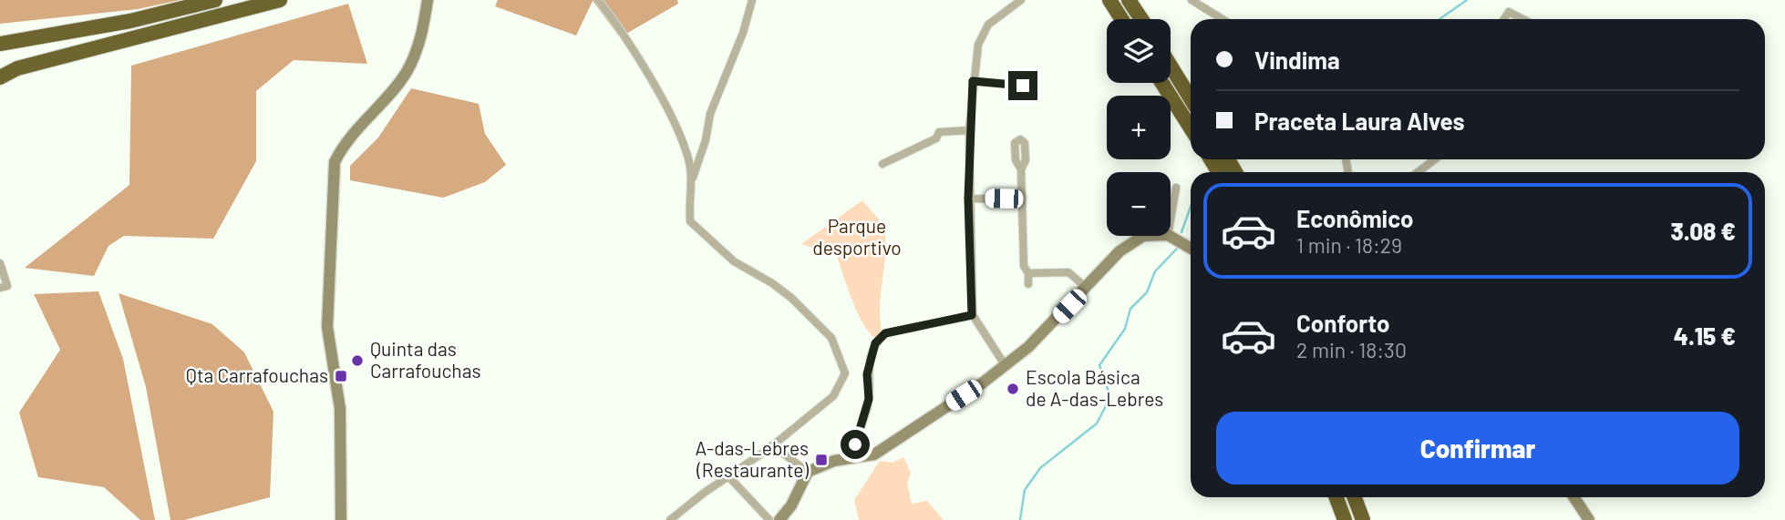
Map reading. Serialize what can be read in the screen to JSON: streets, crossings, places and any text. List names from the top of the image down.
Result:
{
  "parks": ["Parque desportivo"],
  "places": {
    "other": ["Quinta das Carrafouchas", "Escola Básica de A-das-Lebres"],
    "transit": ["Qta Carrafouchas", "A-das-Lebres (Restaurante)"]
  },
  "page": {
    "map_buttons": ["+", "−"],
    "banner": ["Vindima", "Praceta Laura Alves"],
    "list": [
      {
        "name": "Econômico",
        "note": "1 min · 18:29",
        "value": "3.08 €"
      },
      {
        "name": "Conforto",
        "note": "2 min · 18:30",
        "value": "4.15 €"
      }
    ],
    "buttons": "Confirmar"
  }
}
